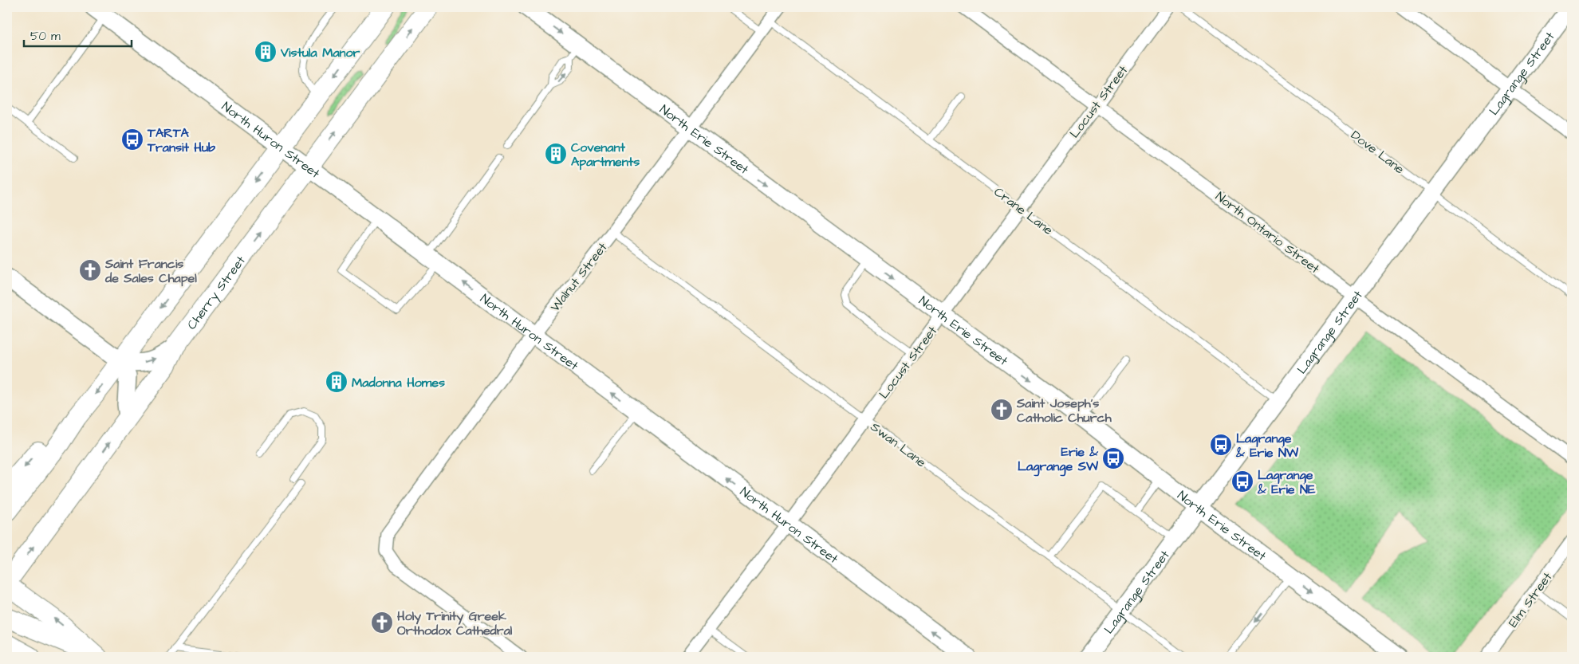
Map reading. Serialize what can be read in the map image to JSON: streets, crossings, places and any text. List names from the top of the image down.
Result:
{
  "streets": {
    "main road": ["Cherry Street"],
    "street": [
      "Lagrange Street",
      "Locust Street",
      "North Huron Street",
      "North Erie Street",
      "North Ontario Street",
      "Walnut Street",
      "Elm Street"
    ],
    "lane": ["Dove Lane", "Crane Lane", "Swan Lane"]
  },
  "crossings": [
    ["Lagrange Street", "North Erie Street"],
    ["Lagrange Street", "Dove Lane"],
    ["Lagrange Street", "Crane Lane"],
    ["Lagrange Street", "North Ontario Street"],
    ["Lagrange Street", "Swan Lane"],
    ["Locust Street", "North Huron Street"],
    ["Locust Street", "North Erie Street"],
    ["Locust Street", "Crane Lane"],
    ["Locust Street", "North Ontario Street"],
    ["Locust Street", "Swan Lane"],
    ["North Huron Street", "Walnut Street"],
    ["North Huron Street", "Cherry Street"],
    ["North Erie Street", "Walnut Street"],
    ["Crane Lane", "Walnut Street"],
    ["Walnut Street", "Swan Lane"]
  ],
  "one_way": ["North Huron Street", "North Erie Street"],
  "places": {
    "building": ["Vistula Manor", "Covenant Apartments", "Madonna Homes"],
    "bus stop": [
      "TARTA Transit Hub",
      "Lagrange & Erie NW",
      "Erie & Lagrange SW",
      "Lagrange & Erie NE"
    ],
    "church": ["Saint Francis de Sales Chapel", "Saint Joseph's Catholic Church", "Holy Trinity Greek Orthodox Cathedral"]
  },
  "scale_bar": "50 m"
}
